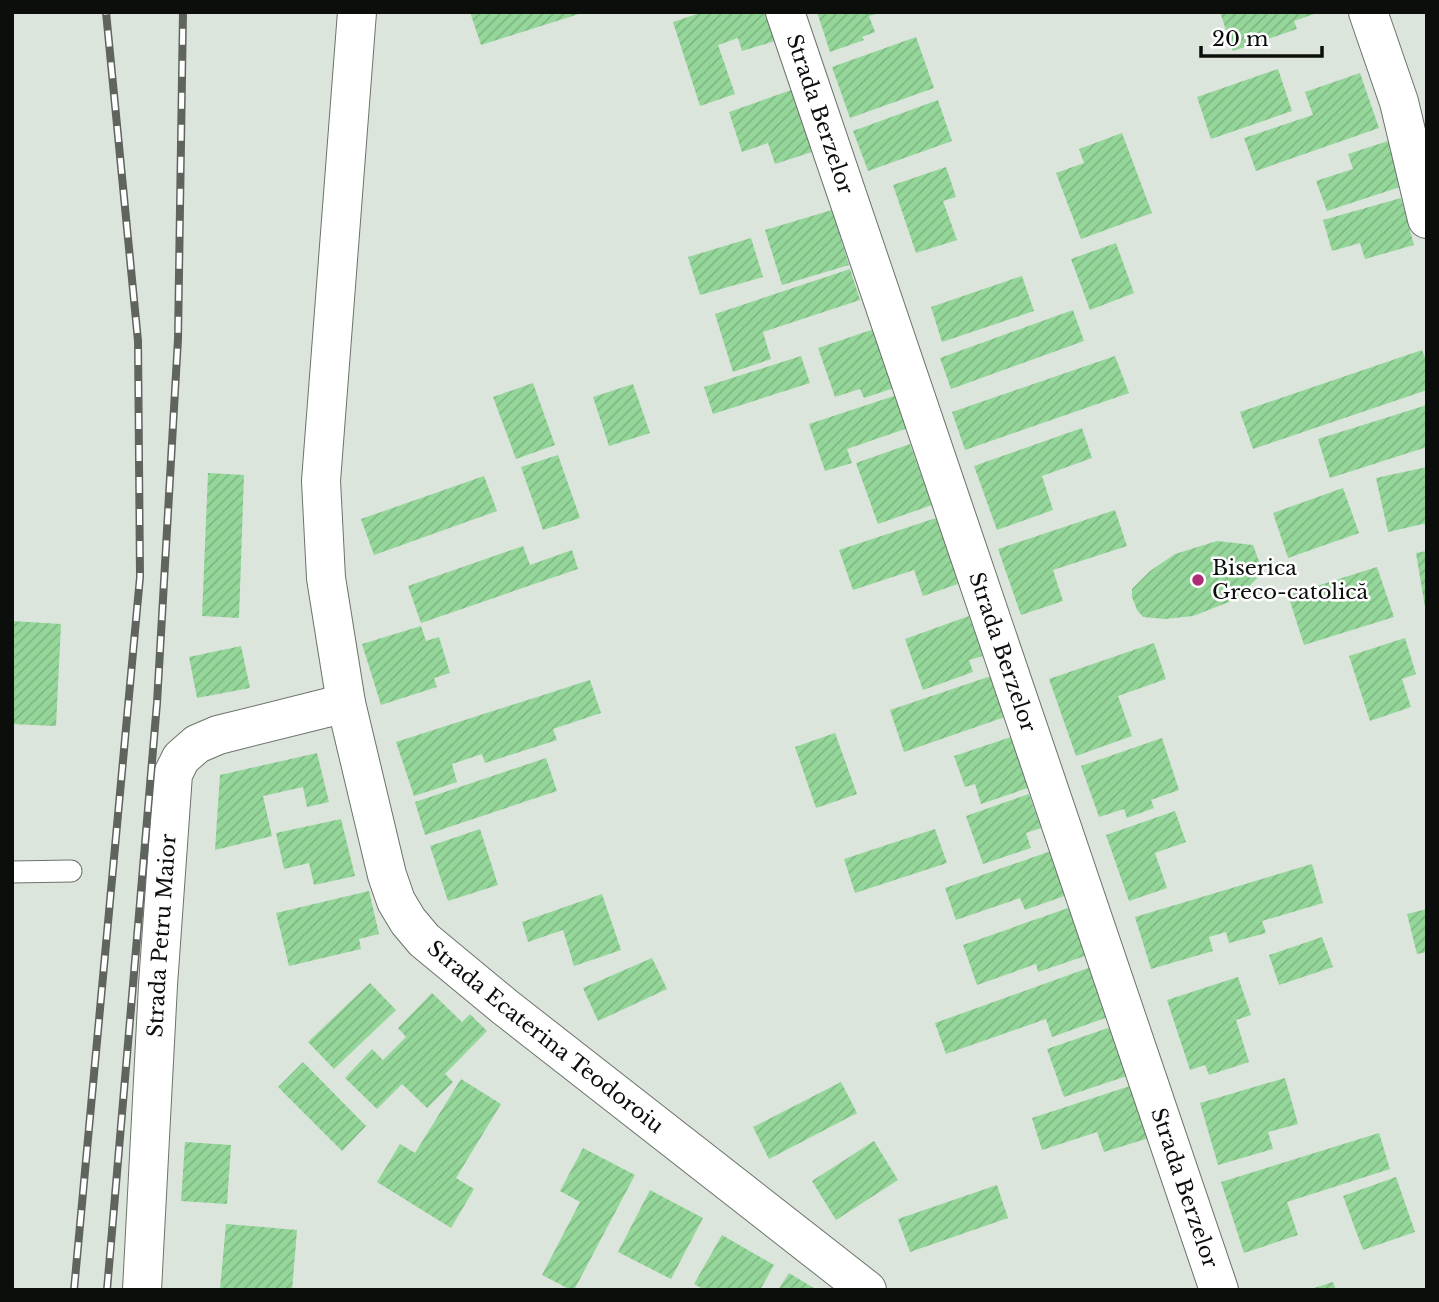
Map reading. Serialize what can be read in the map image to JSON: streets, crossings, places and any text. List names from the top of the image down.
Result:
{
  "streets": {
    "street": ["Strada Berzelor", "Strada Petru Maior", "Strada Ecaterina Teodoroiu"]
  },
  "crossings": [
    ["Strada Petru Maior", "Strada Ecaterina Teodoroiu"]
  ],
  "places": ["Biserica Greco-catolică"],
  "scale_bar": "20 m"
}
